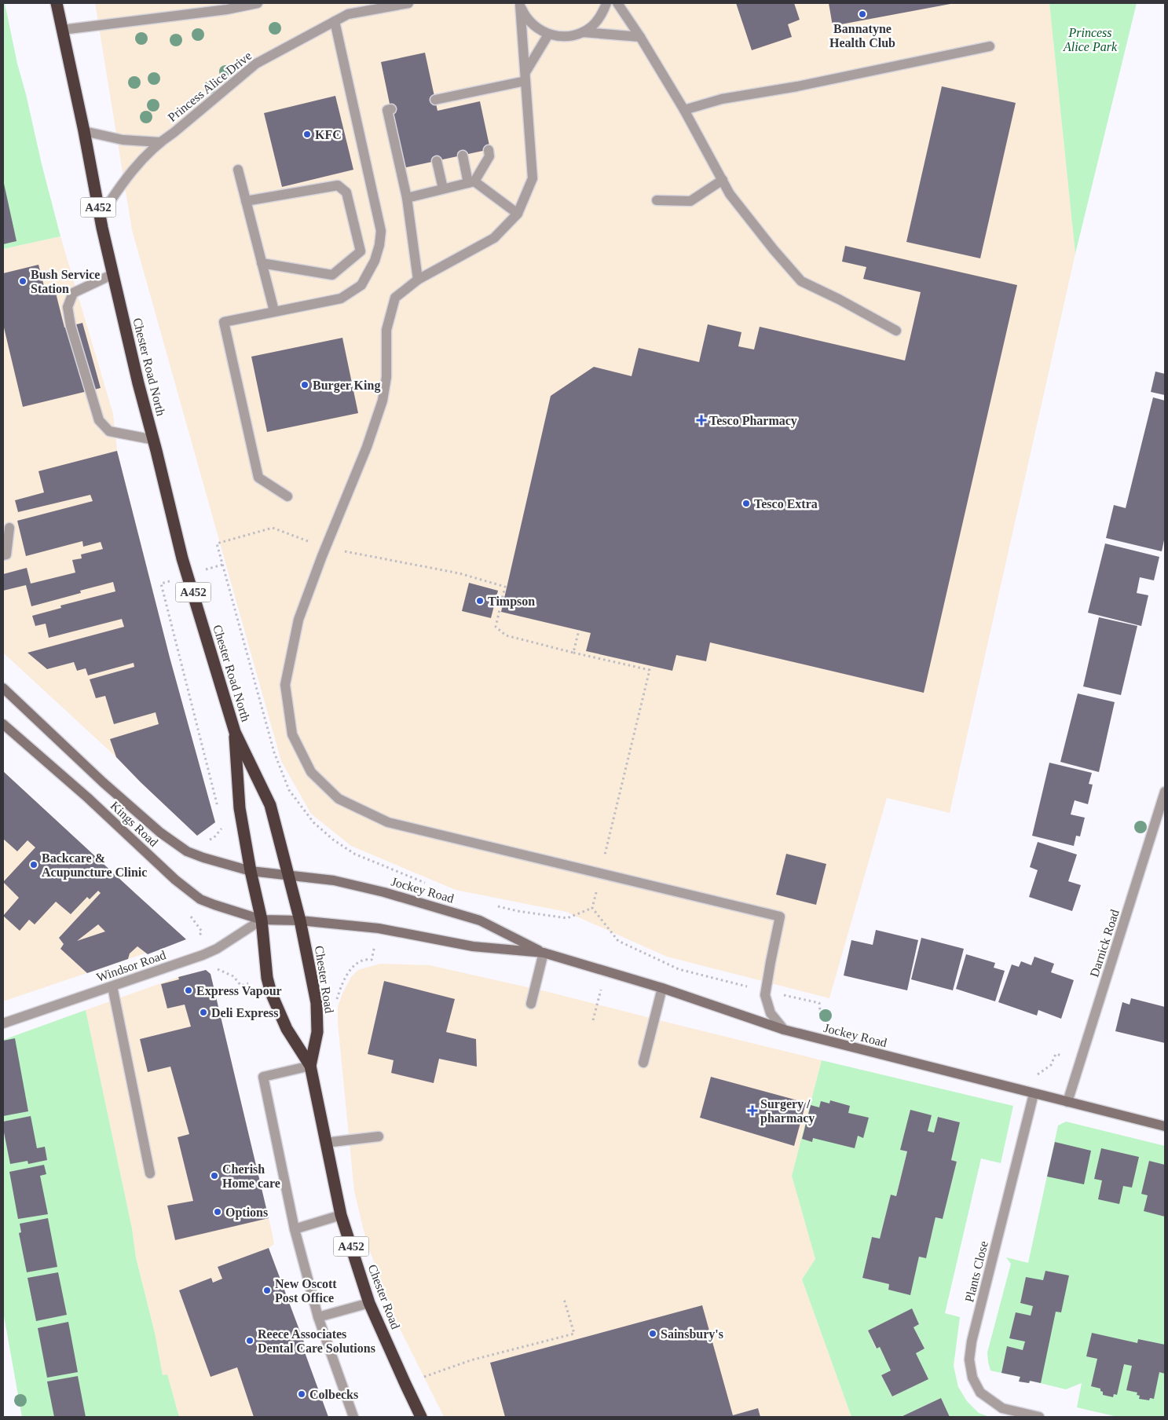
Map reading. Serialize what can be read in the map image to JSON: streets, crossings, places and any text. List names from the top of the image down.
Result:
{
  "streets": {
    "highway": ["A452", "Chester Road North", "Chester Road"],
    "main road": ["Kings Road", "Jockey Road"],
    "street": [
      "Princess Alice Drive",
      "Darnick Road",
      "Windsor Road",
      "Plants Close"
    ]
  },
  "crossings": [
    ["Princess Alice Drive", "Chester Road North"],
    ["A452", "Chester Road North"],
    ["A452", "Kings Road"],
    ["A452", "Jockey Road"],
    ["A452", "Windsor Road"],
    ["A452", "Chester Road"],
    ["Chester Road North", "Kings Road"],
    ["Chester Road North", "Jockey Road"],
    ["Kings Road", "Jockey Road"],
    ["Kings Road", "Windsor Road"],
    ["Kings Road", "Chester Road"],
    ["Jockey Road", "Darnick Road"],
    ["Jockey Road", "Chester Road"],
    ["Jockey Road", "Plants Close"],
    ["Windsor Road", "Chester Road"]
  ],
  "parks": ["Princess Alice Park"],
  "places": {
    "other": [
      "Bannatyne Health Club",
      "KFC",
      "Bush Service Station",
      "Burger King",
      "Tesco Extra",
      "Timpson",
      "Backcare & Acupuncture Clinic",
      "Express Vapour",
      "Deli Express",
      "Cherish Home care",
      "Options",
      "New Oscott Post Office",
      "Sainsbury's",
      "Reece Associates Dental Care Solutions",
      "Colbecks"
    ],
    "health": ["Tesco Pharmacy", "Surgery / pharmacy"]
  }
}
